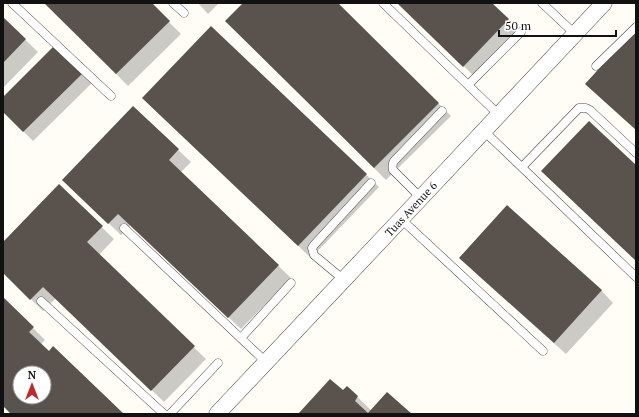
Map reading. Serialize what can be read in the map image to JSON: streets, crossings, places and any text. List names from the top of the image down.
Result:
{
  "streets": {
    "street": ["Tuas Avenue 6"]
  },
  "scale_bar": "50 m",
  "north": "top"
}
